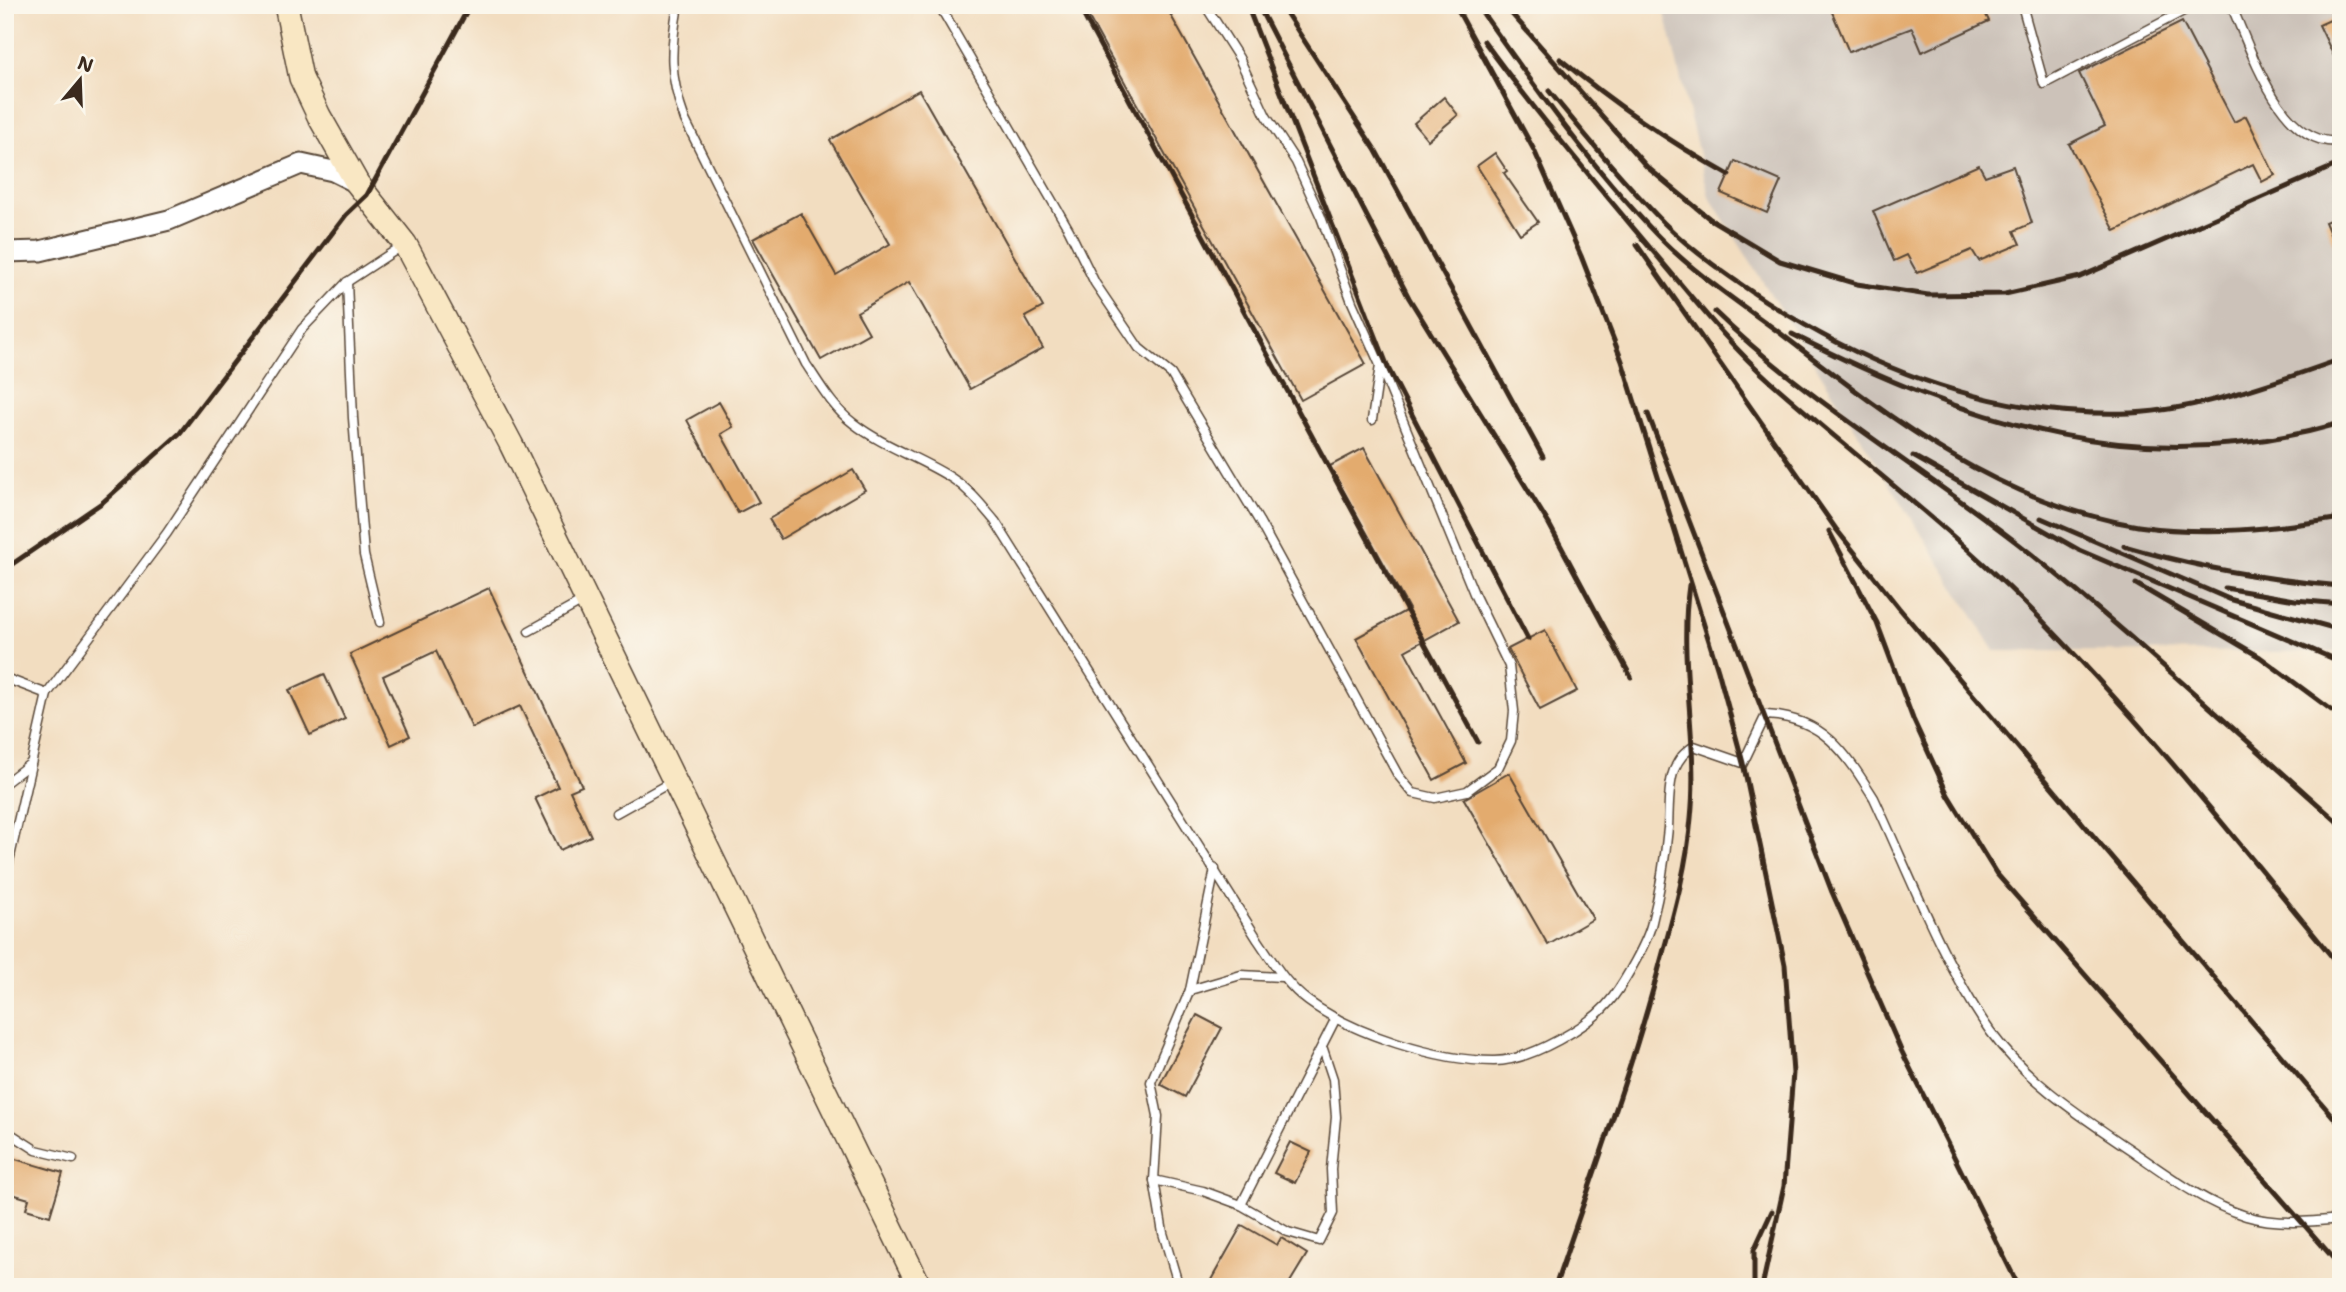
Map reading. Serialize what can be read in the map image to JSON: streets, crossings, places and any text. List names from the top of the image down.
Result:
{
  "north": "top"
}
